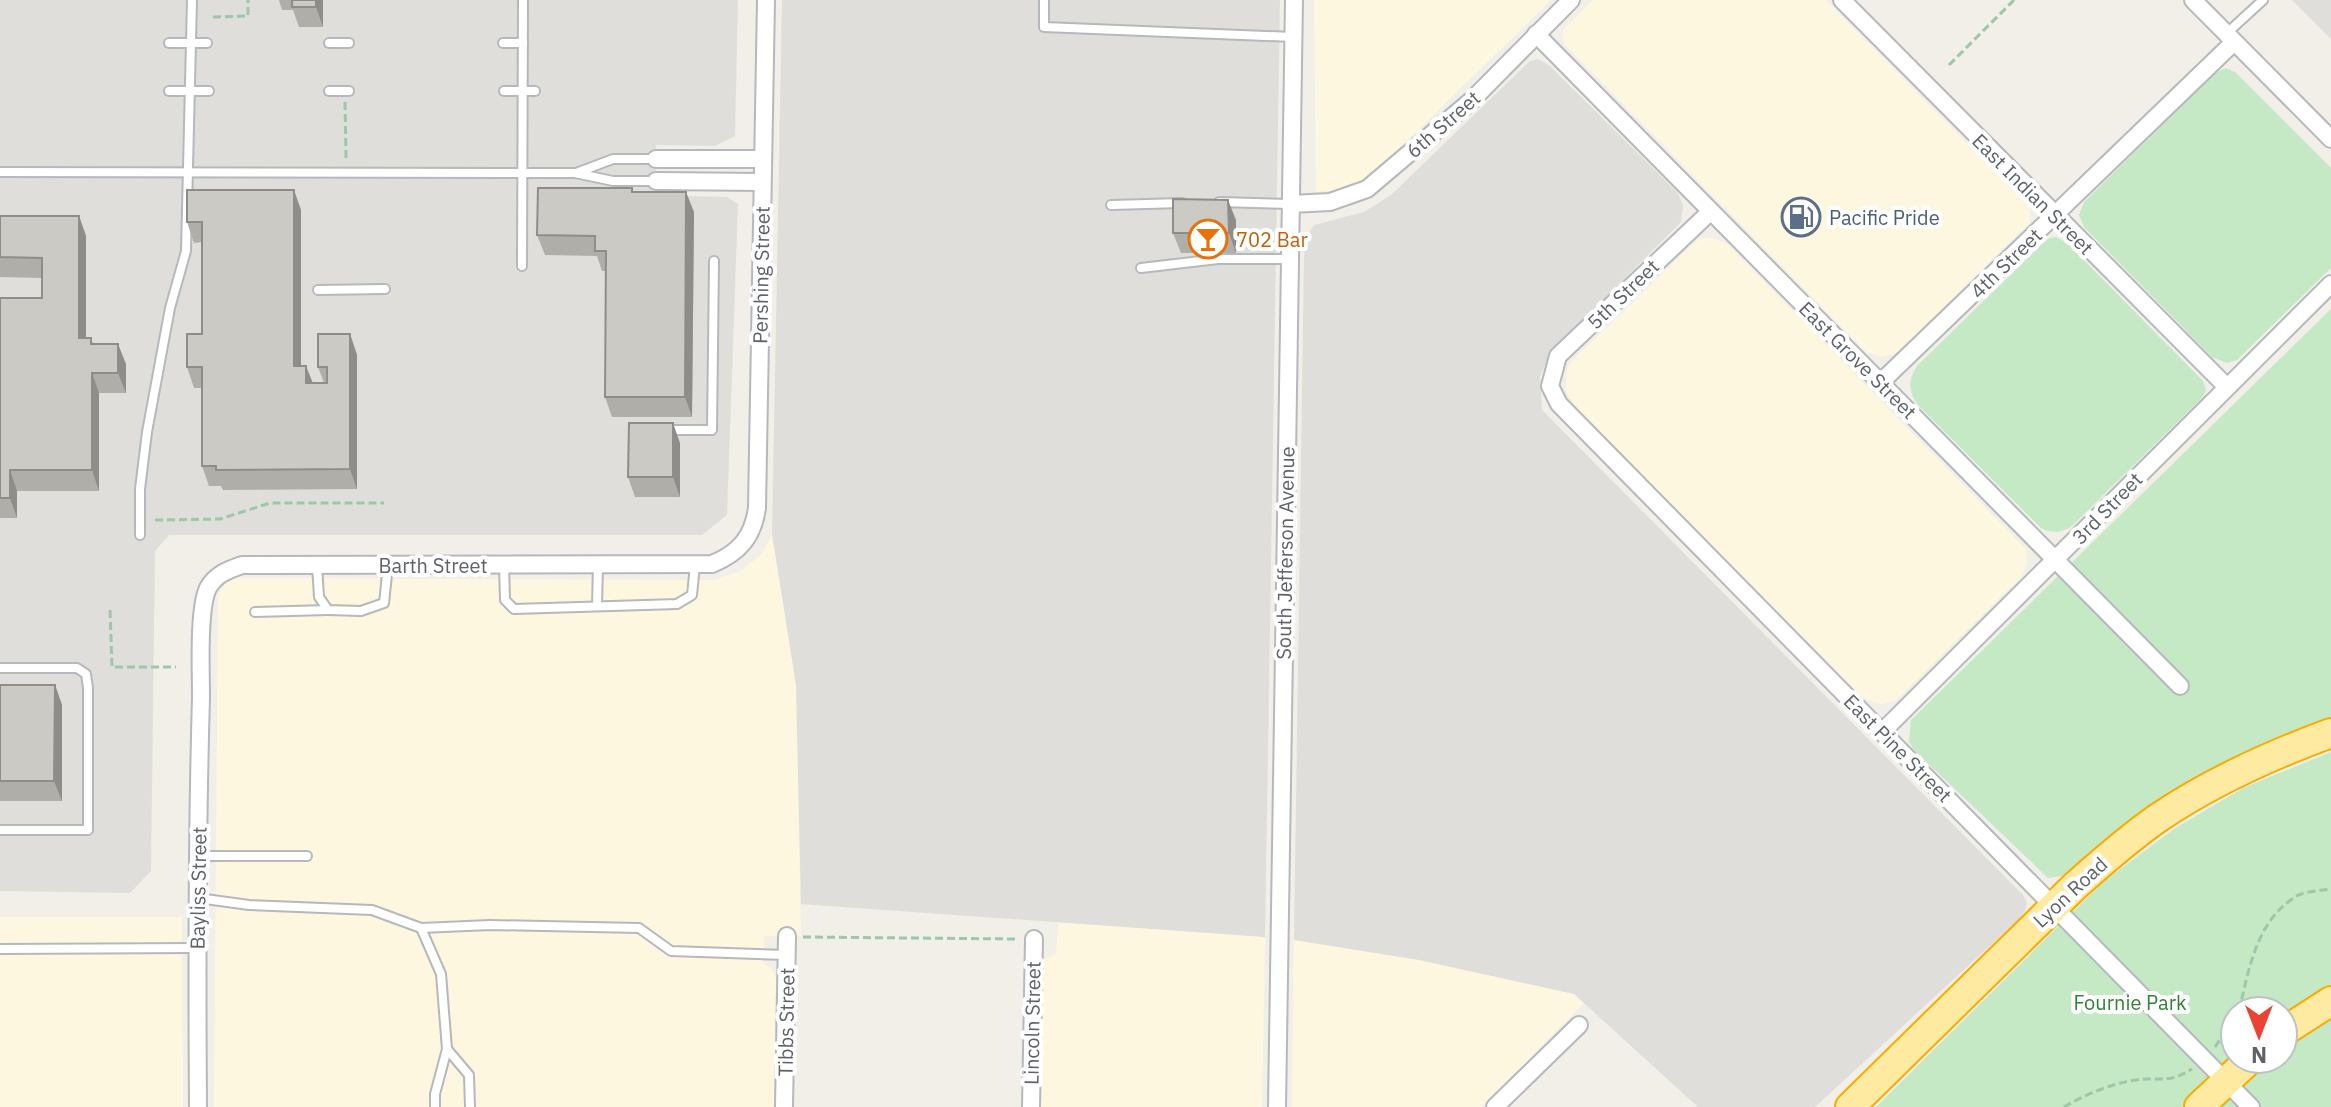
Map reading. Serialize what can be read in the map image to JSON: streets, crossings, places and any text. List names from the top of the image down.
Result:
{
  "streets": {
    "highway": ["Lyon Road"],
    "street": [
      "6th Street",
      "East Indian Street",
      "4th Street",
      "Pershing Street",
      "5th Street",
      "East Grove Street",
      "3rd Street",
      "South Jefferson Avenue",
      "Barth Street",
      "East Pine Street",
      "Bayliss Street",
      "Tibbs Street",
      "Lincoln Street"
    ]
  },
  "crossings": [
    ["6th Street", "East Grove Street"],
    ["6th Street", "South Jefferson Avenue"],
    ["East Indian Street", "4th Street"],
    ["East Indian Street", "3rd Street"],
    ["4th Street", "East Grove Street"],
    ["Pershing Street", "Barth Street"],
    ["5th Street", "East Grove Street"],
    ["5th Street", "East Pine Street"],
    ["East Grove Street", "3rd Street"],
    ["3rd Street", "East Pine Street"],
    ["Barth Street", "Bayliss Street"],
    ["East Pine Street", "Lyon Road"]
  ],
  "parks": ["Fournie Park"],
  "places": {
    "fuel station": ["Pacific Pride"],
    "bar": ["702 Bar"]
  },
  "north": "bottom"
}
